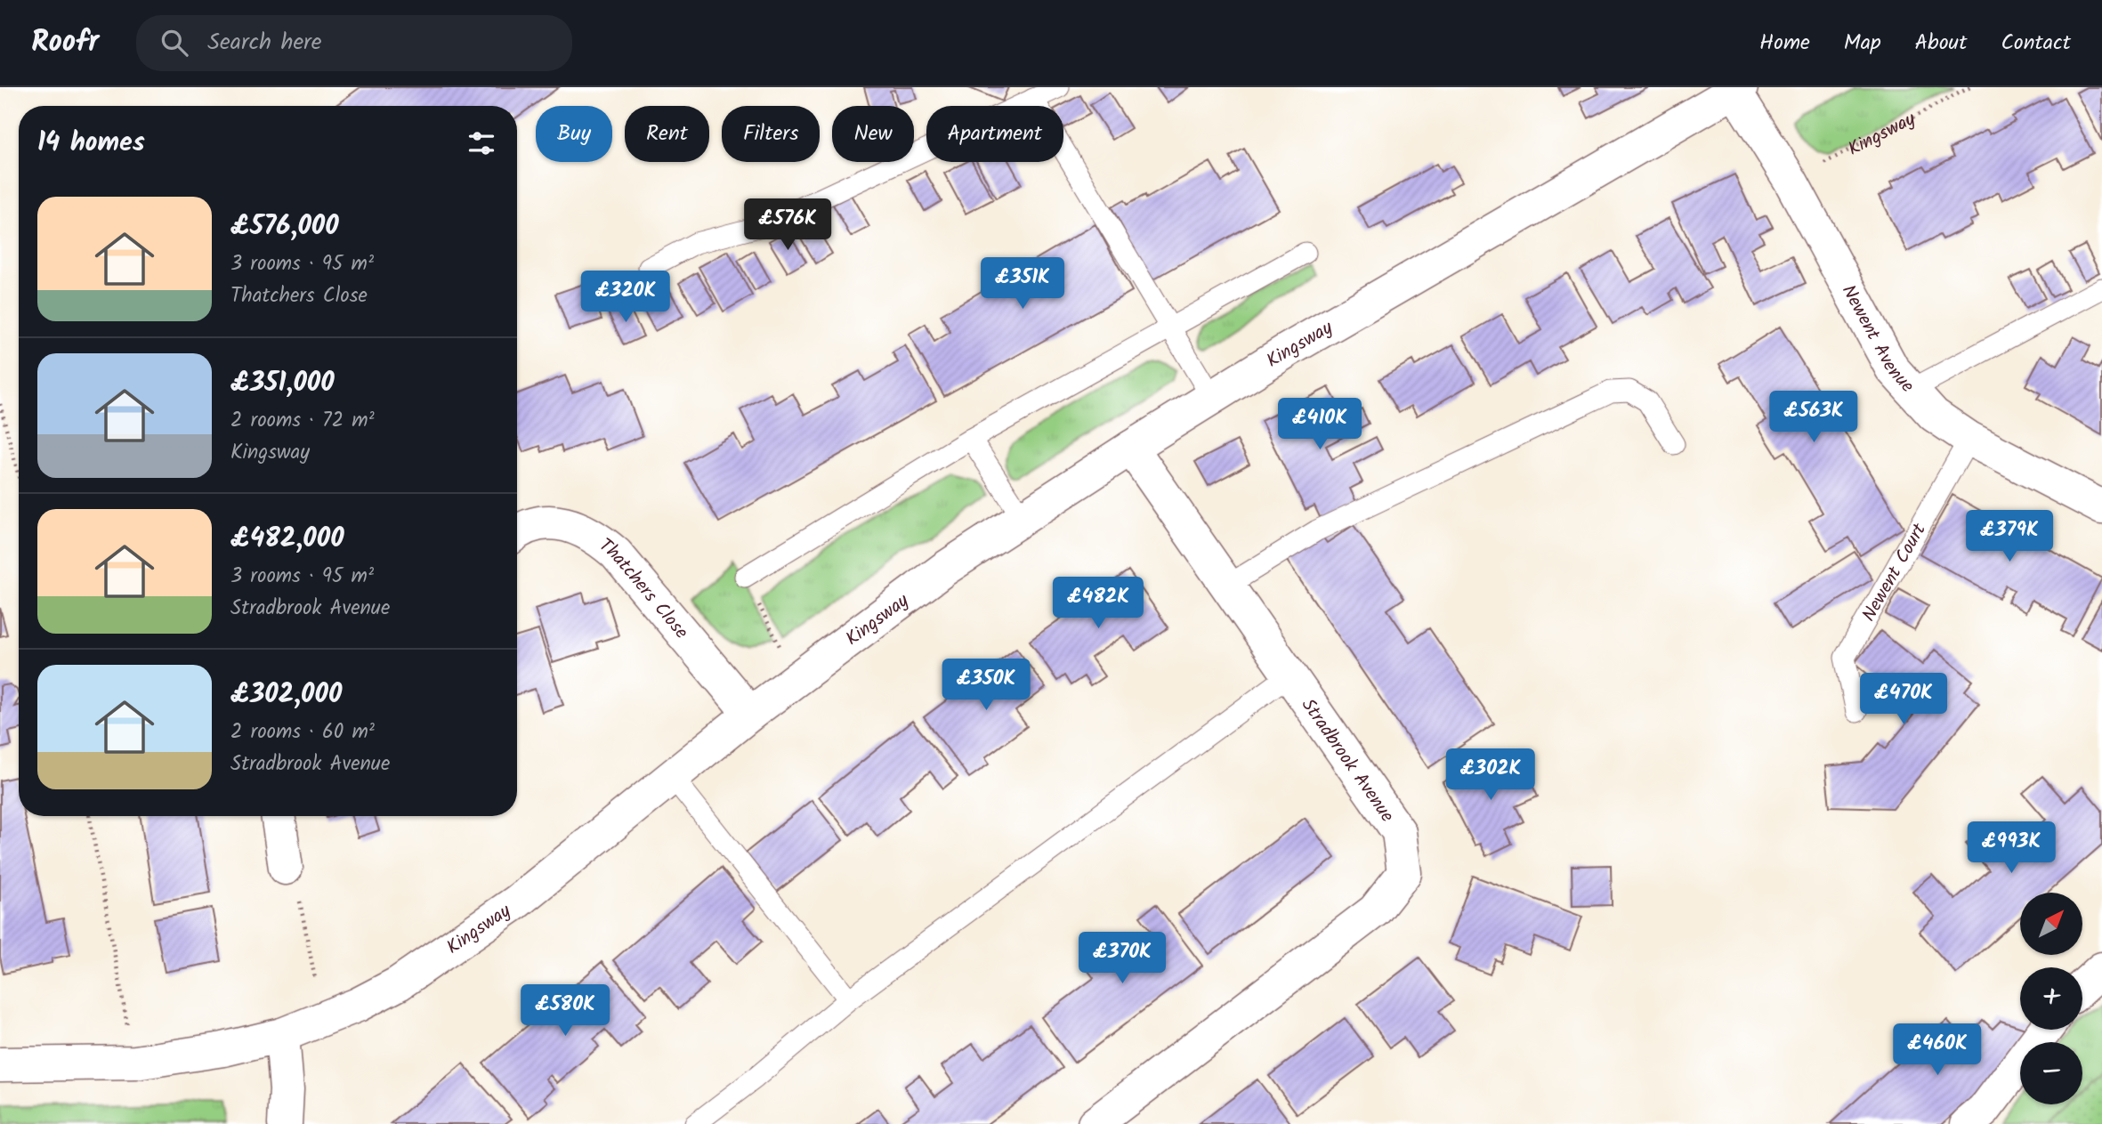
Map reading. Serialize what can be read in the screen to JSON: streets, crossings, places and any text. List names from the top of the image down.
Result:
{
  "streets": {
    "street": [
      "Kingsway",
      "Newent Avenue",
      "Thatchers Close",
      "Stradbrook Avenue"
    ],
    "lane": ["Newent Court"]
  },
  "crossings": [
    ["Kingsway", "Newent Avenue"],
    ["Kingsway", "Thatchers Close"],
    ["Kingsway", "Stradbrook Avenue"],
    ["Newent Avenue", "Newent Court"]
  ],
  "north": "top right",
  "page": {
    "header": "Roofr",
    "search": "Search here",
    "nav": [
      "Home",
      "Map",
      "About",
      "Contact"
    ],
    "chip": [
      "Buy",
      "Rent",
      "Filters",
      "New",
      "Apartment"
    ],
    "heading": "14 homes",
    "list": [
      {
        "name": "£576,000",
        "note": "3 rooms · 95 m² · Thatchers Close"
      },
      {
        "name": "£351,000",
        "note": "2 rooms · 72 m² · Kingsway"
      },
      {
        "name": "£482,000",
        "note": "3 rooms · 95 m² · Stradbrook Avenue"
      },
      {
        "name": "£302,000",
        "note": "2 rooms · 60 m² · Stradbrook Avenue"
      }
    ],
    "price": [
      "£576K",
      "£351K",
      "£320K",
      "£563K",
      "£410K",
      "£379K",
      "£482K",
      "£350K",
      "£470K",
      "£302K",
      "£993K",
      "£370K",
      "£580K",
      "£460K"
    ],
    "map_buttons": ["+", "−"]
  }
}
